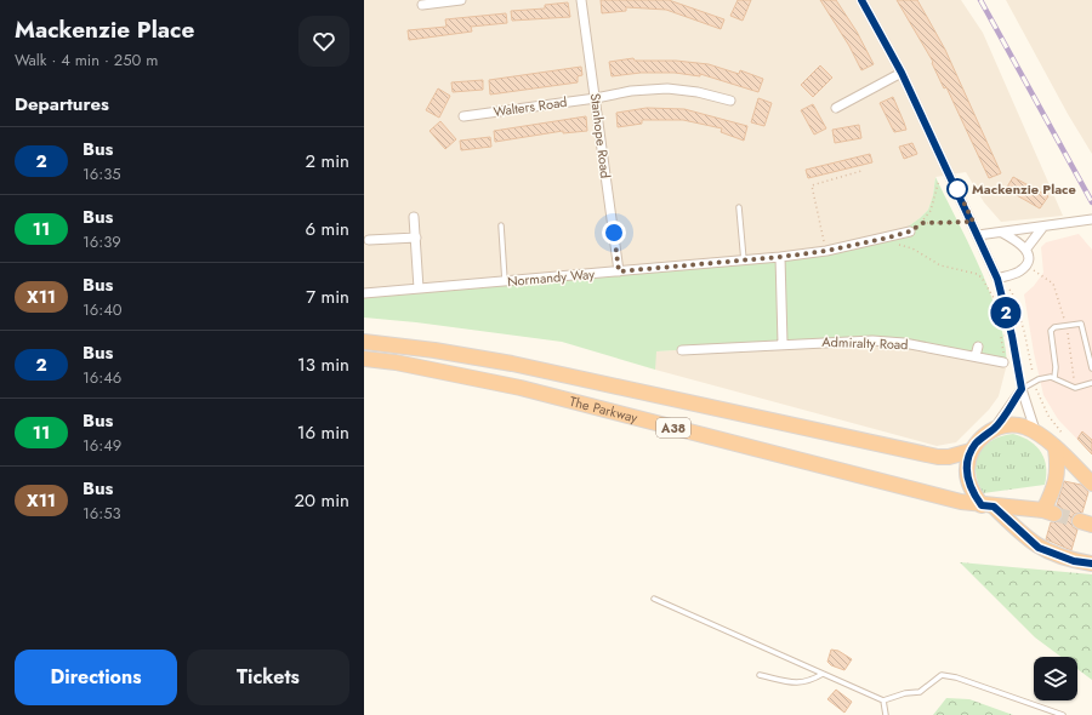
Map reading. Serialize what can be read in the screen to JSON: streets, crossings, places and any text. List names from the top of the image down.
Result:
{
  "streets": {
    "highway": ["The Parkway", "A38"],
    "street": [
      "Walters Road",
      "Stanhope Road",
      "Normandy Way",
      "Admiralty Road"
    ]
  },
  "crossings": [
    ["Walters Road", "Stanhope Road"],
    ["Stanhope Road", "Normandy Way"]
  ],
  "places": ["Mackenzie Place"],
  "lines": ["bus line 2"],
  "page": {
    "heading": [
      ["Mackenzie Place", "Walk · 4 min · 250 m"],
      "Departures"
    ],
    "on_map": "2",
    "list": [
      {
        "mark": "2",
        "name": "Bus",
        "note": "16:35",
        "value": "2 min"
      },
      {
        "mark": "11",
        "name": "Bus",
        "note": "16:39",
        "value": "6 min"
      },
      {
        "mark": "X11",
        "name": "Bus",
        "note": "16:40",
        "value": "7 min"
      },
      {
        "mark": "2",
        "name": "Bus",
        "note": "16:46",
        "value": "13 min"
      },
      {
        "mark": "11",
        "name": "Bus",
        "note": "16:49",
        "value": "16 min"
      },
      {
        "mark": "X11",
        "name": "Bus",
        "note": "16:53",
        "value": "20 min"
      }
    ],
    "buttons": ["Directions", "Tickets"]
  }
}
